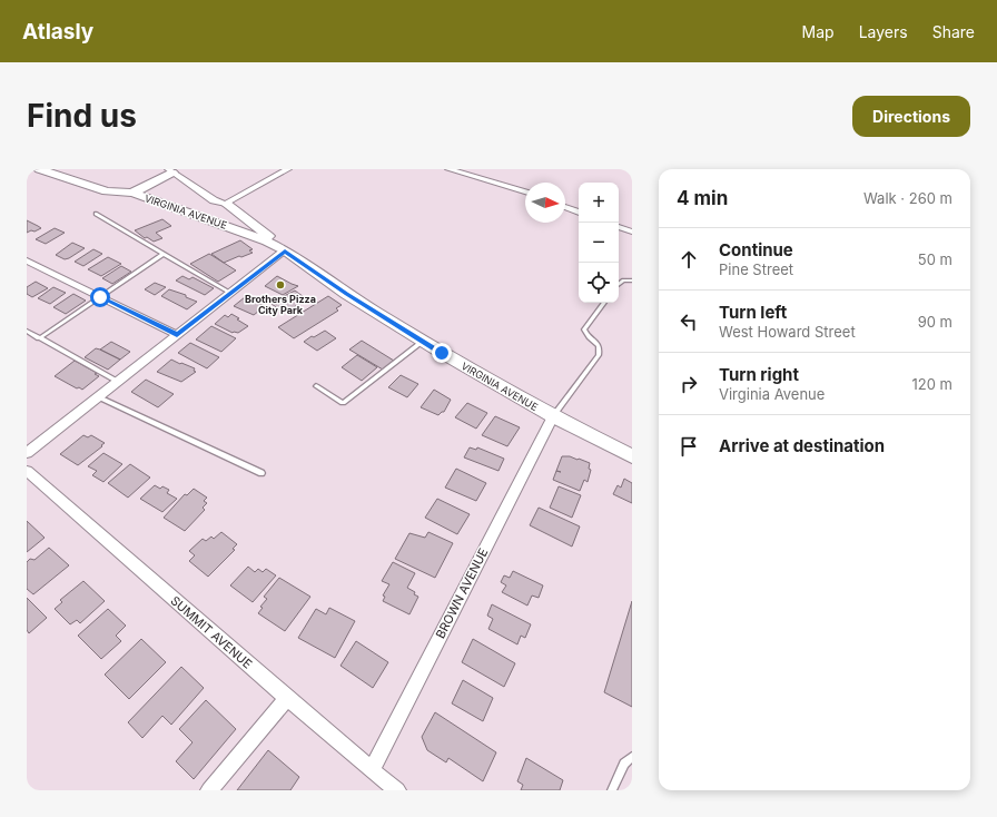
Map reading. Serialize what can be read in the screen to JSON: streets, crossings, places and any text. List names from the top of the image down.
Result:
{
  "streets": {
    "main road": ["VIRGINIA AVENUE"],
    "street": ["BROWN AVENUE", "SUMMIT AVENUE"]
  },
  "crossings": [
    ["VIRGINIA AVENUE", "BROWN AVENUE"],
    ["BROWN AVENUE", "SUMMIT AVENUE"]
  ],
  "places": ["Brothers Pizza City Park"],
  "north": "right",
  "page": {
    "header": "Atlasly",
    "nav": ["Map", "Layers", "Share"],
    "buttons": "Directions",
    "title": "Find us",
    "heading": ["4 min", "Walk · 260 m"],
    "map_buttons": ["+", "−"],
    "list": [
      ["Continue", "Pine Street", "50 m"],
      ["Turn left", "West Howard Street", "90 m"],
      ["Turn right", "Virginia Avenue", "120 m"],
      "Arrive at destination"
    ]
  }
}
